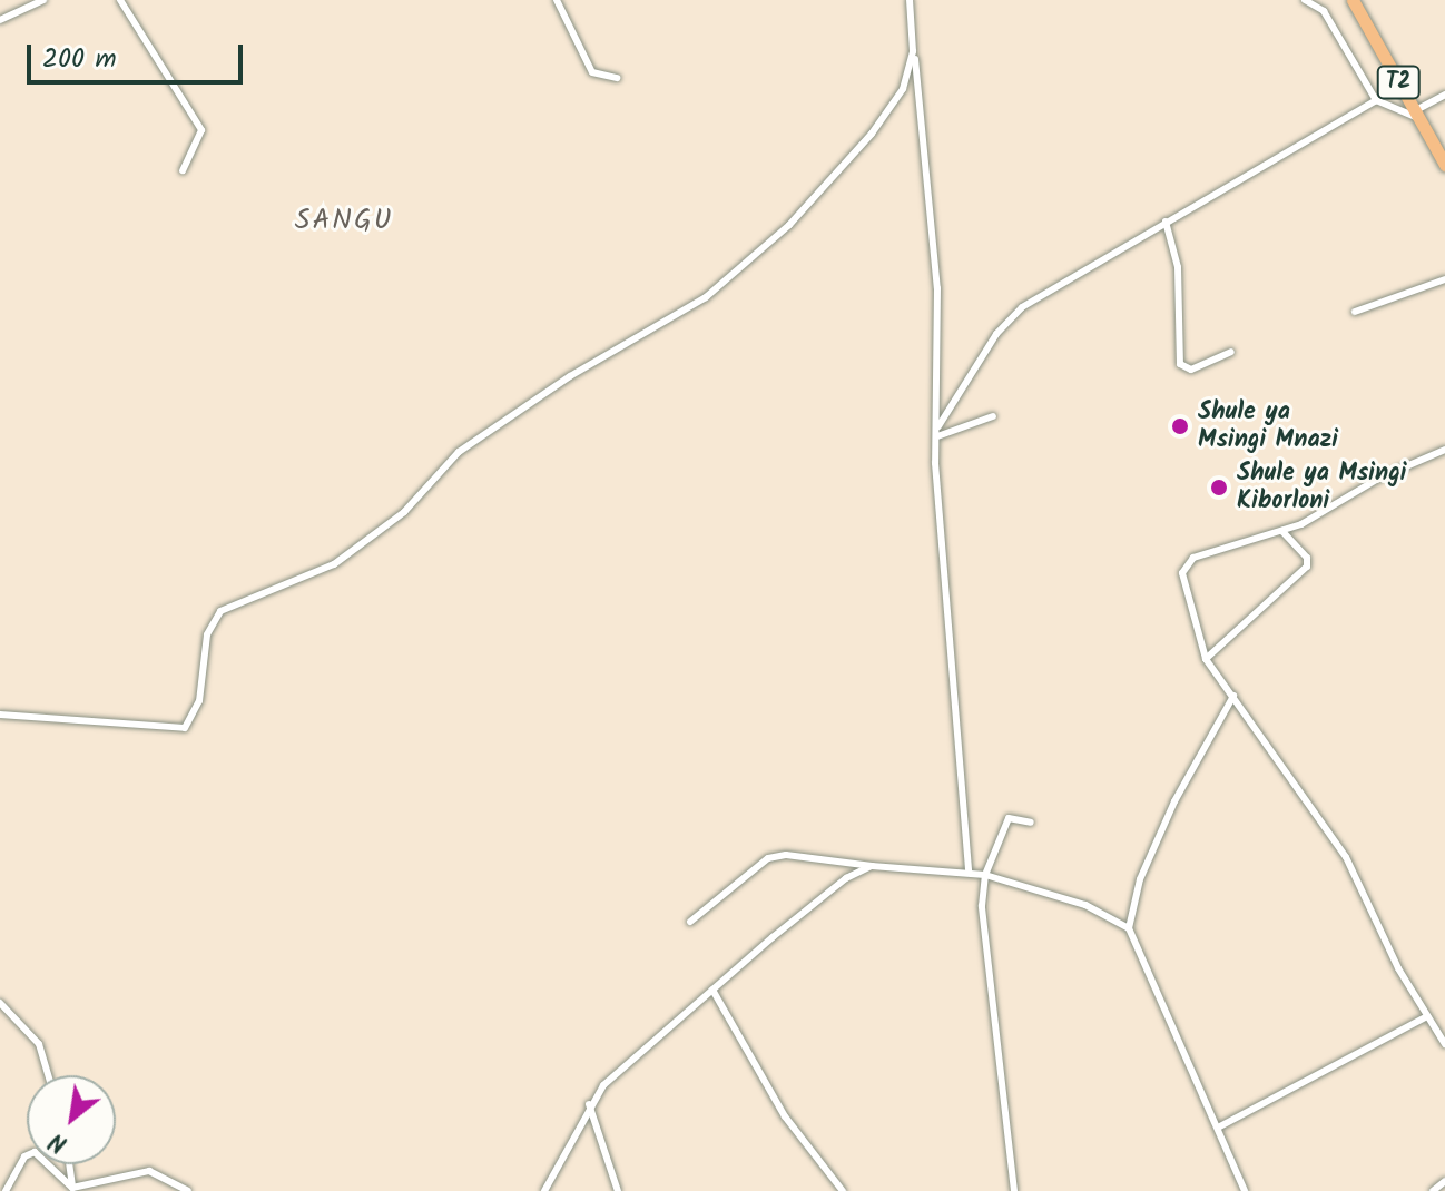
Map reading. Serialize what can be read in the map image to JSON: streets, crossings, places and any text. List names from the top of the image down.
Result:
{
  "streets": {
    "highway": ["T2"]
  },
  "districts": ["SANGU"],
  "places": ["Shule ya Msingi Mnazi", "Shule ya Msingi Kiborloni"],
  "scale_bar": "200 m",
  "north": "bottom left"
}
